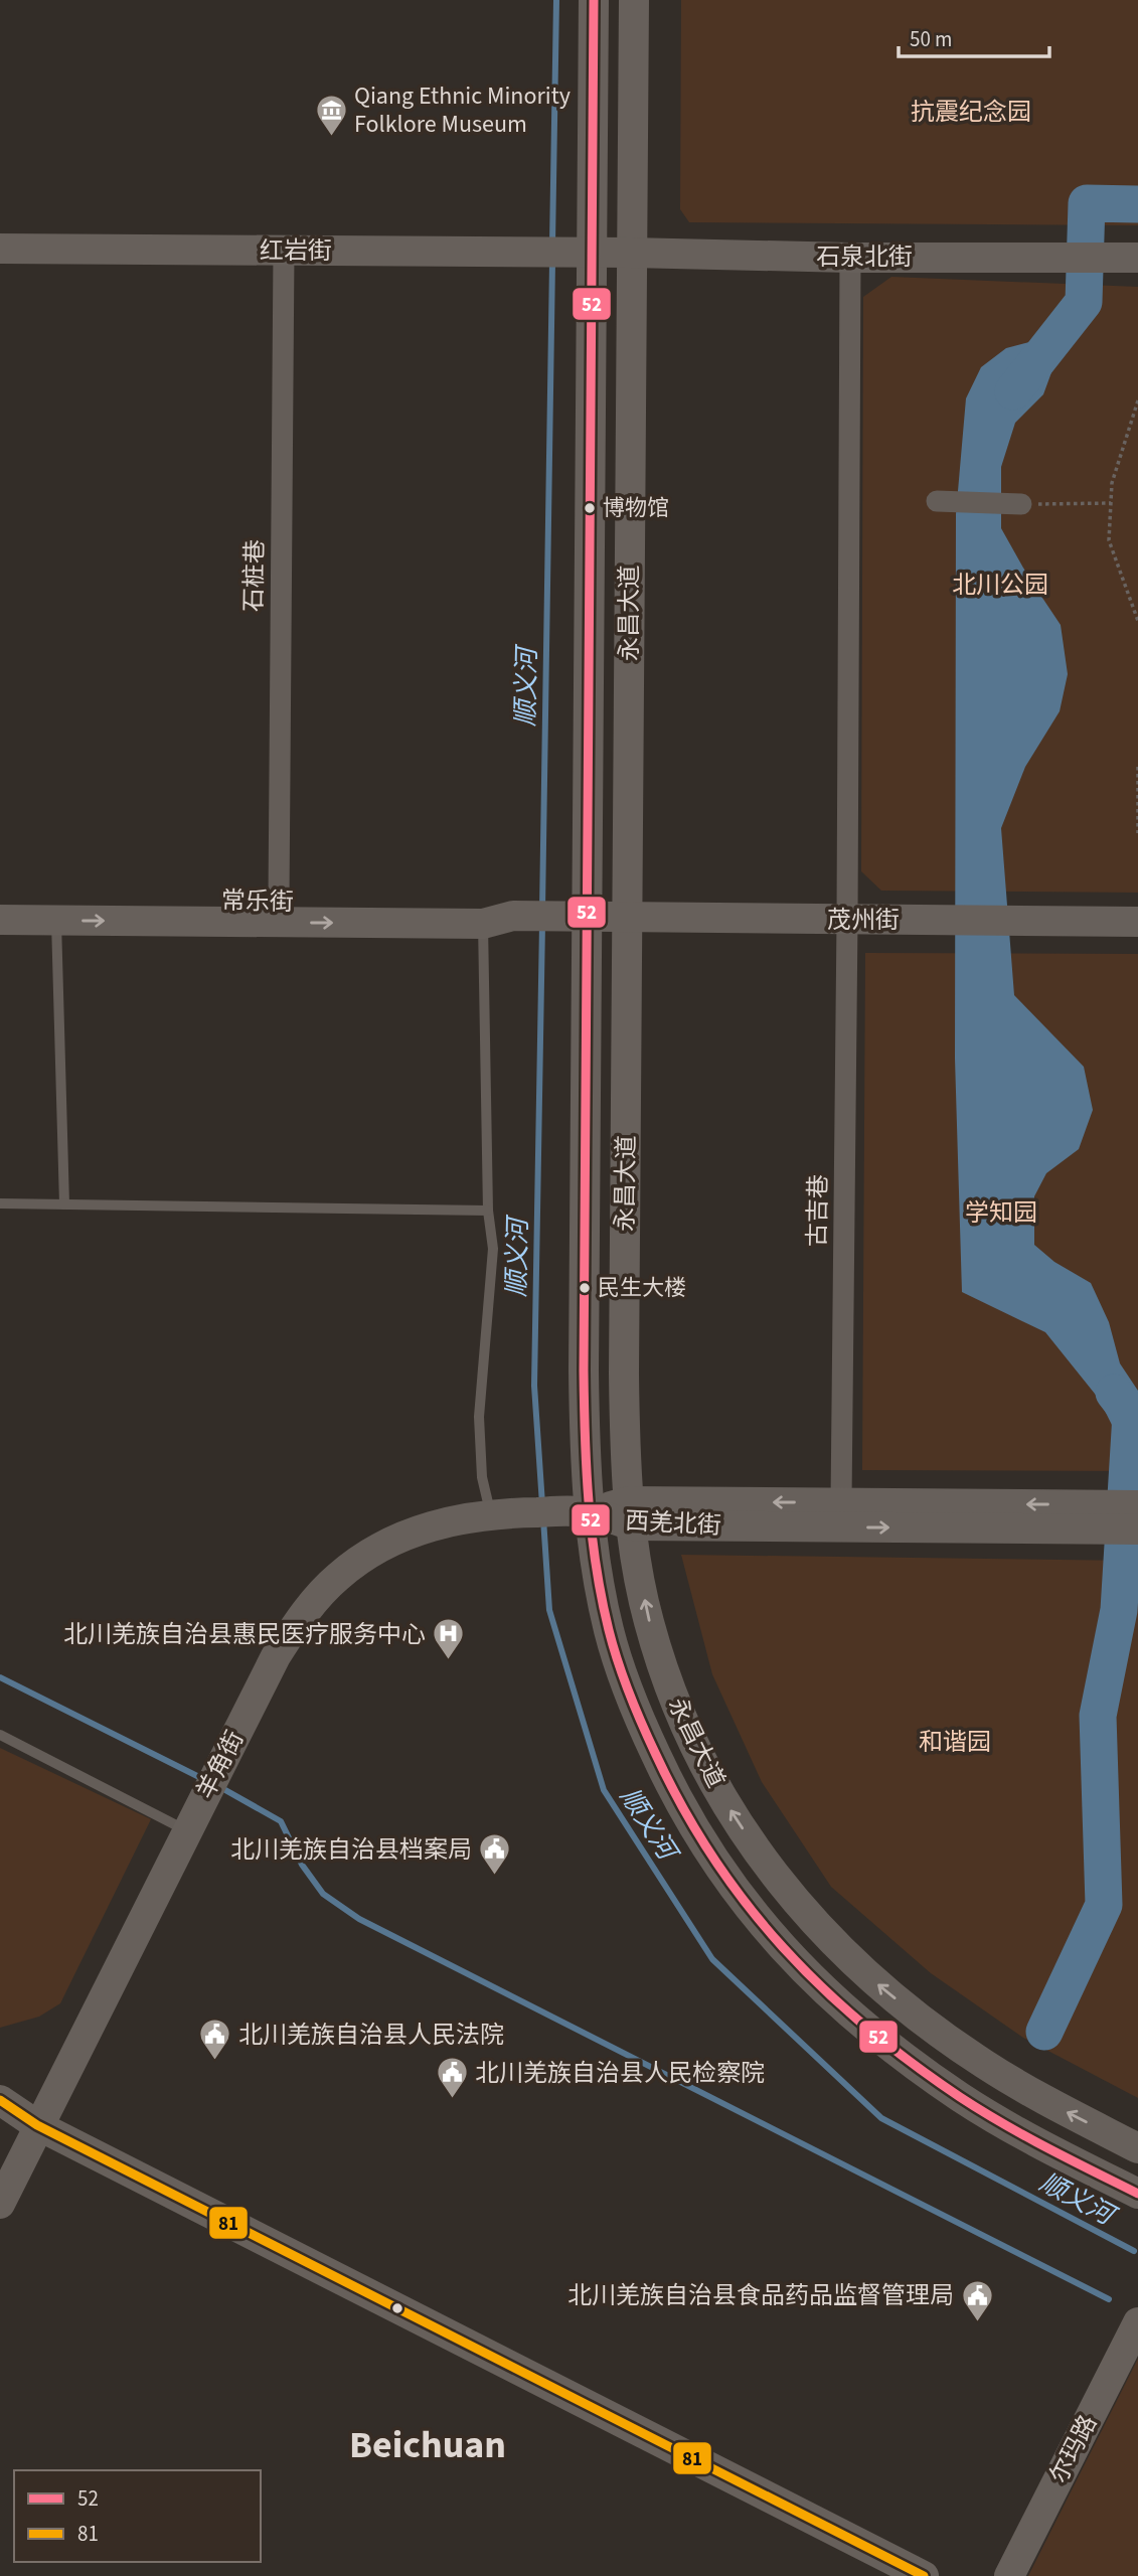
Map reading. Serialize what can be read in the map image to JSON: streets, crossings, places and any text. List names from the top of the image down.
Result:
{
  "streets": {
    "main road": [
      "红岩街",
      "石泉北街",
      "永昌大道",
      "常乐街",
      "茂州街",
      "西羌北街",
      "羊角街",
      "尔玛路"
    ],
    "street": ["石桩巷", "古吉巷"]
  },
  "crossings": [
    ["红岩街", "石泉北街"],
    ["红岩街", "石桩巷"],
    ["红岩街", "永昌大道"],
    ["石泉北街", "永昌大道"],
    ["石泉北街", "古吉巷"],
    ["石桩巷", "常乐街"],
    ["永昌大道", "常乐街"],
    ["永昌大道", "茂州街"],
    ["永昌大道", "西羌北街"],
    ["永昌大道", "羊角街"],
    ["常乐街", "茂州街"],
    ["茂州街", "古吉巷"],
    ["古吉巷", "西羌北街"],
    ["西羌北街", "羊角街"]
  ],
  "districts": ["Beichuan"],
  "water": ["顺义河"],
  "parks": [
    "抗震纪念园",
    "北川公园",
    "学知园",
    "和谐园"
  ],
  "places": {
    "museum": ["Qiang Ethnic Minority Folklore Museum"],
    "other": ["博物馆", "民生大楼"],
    "hospital": ["北川羌族自治县惠民医疗服务中心"],
    "public building": [
      "北川羌族自治县档案局",
      "北川羌族自治县人民法院",
      "北川羌族自治县人民检察院",
      "北川羌族自治县食品药品监督管理局"
    ]
  },
  "lines": ["transit line 52", "transit line 81"],
  "legend": ["52", "81"],
  "scale_bar": "50 m"
}
